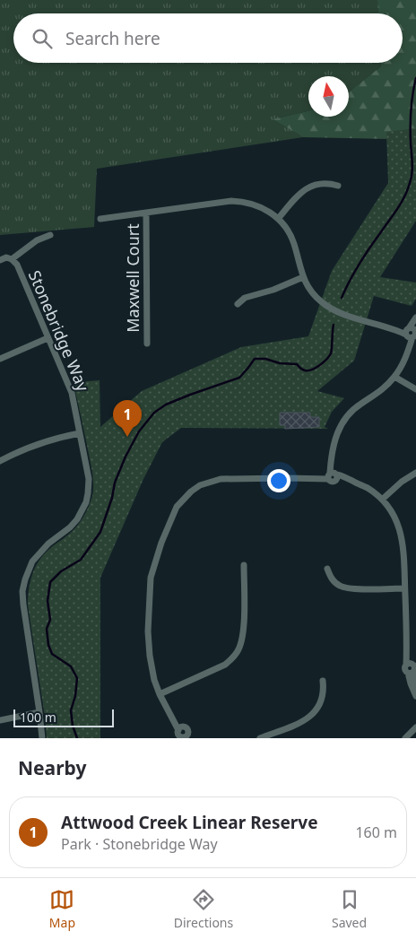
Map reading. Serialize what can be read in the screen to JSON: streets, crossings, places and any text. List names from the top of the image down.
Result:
{
  "streets": {
    "street": ["Maxwell Court", "Stonebridge Way"]
  },
  "scale_bar": "100 m",
  "north": "top",
  "page": {
    "search": "Search here",
    "pins": "1",
    "scale": "100 m",
    "heading": "Nearby",
    "list": [
      {
        "mark": "1",
        "name": "Attwood Creek Linear Reserve",
        "note": "Park · Stonebridge Way",
        "value": "160 m"
      }
    ],
    "nav": ["Map", "Directions", "Saved"]
  }
}
